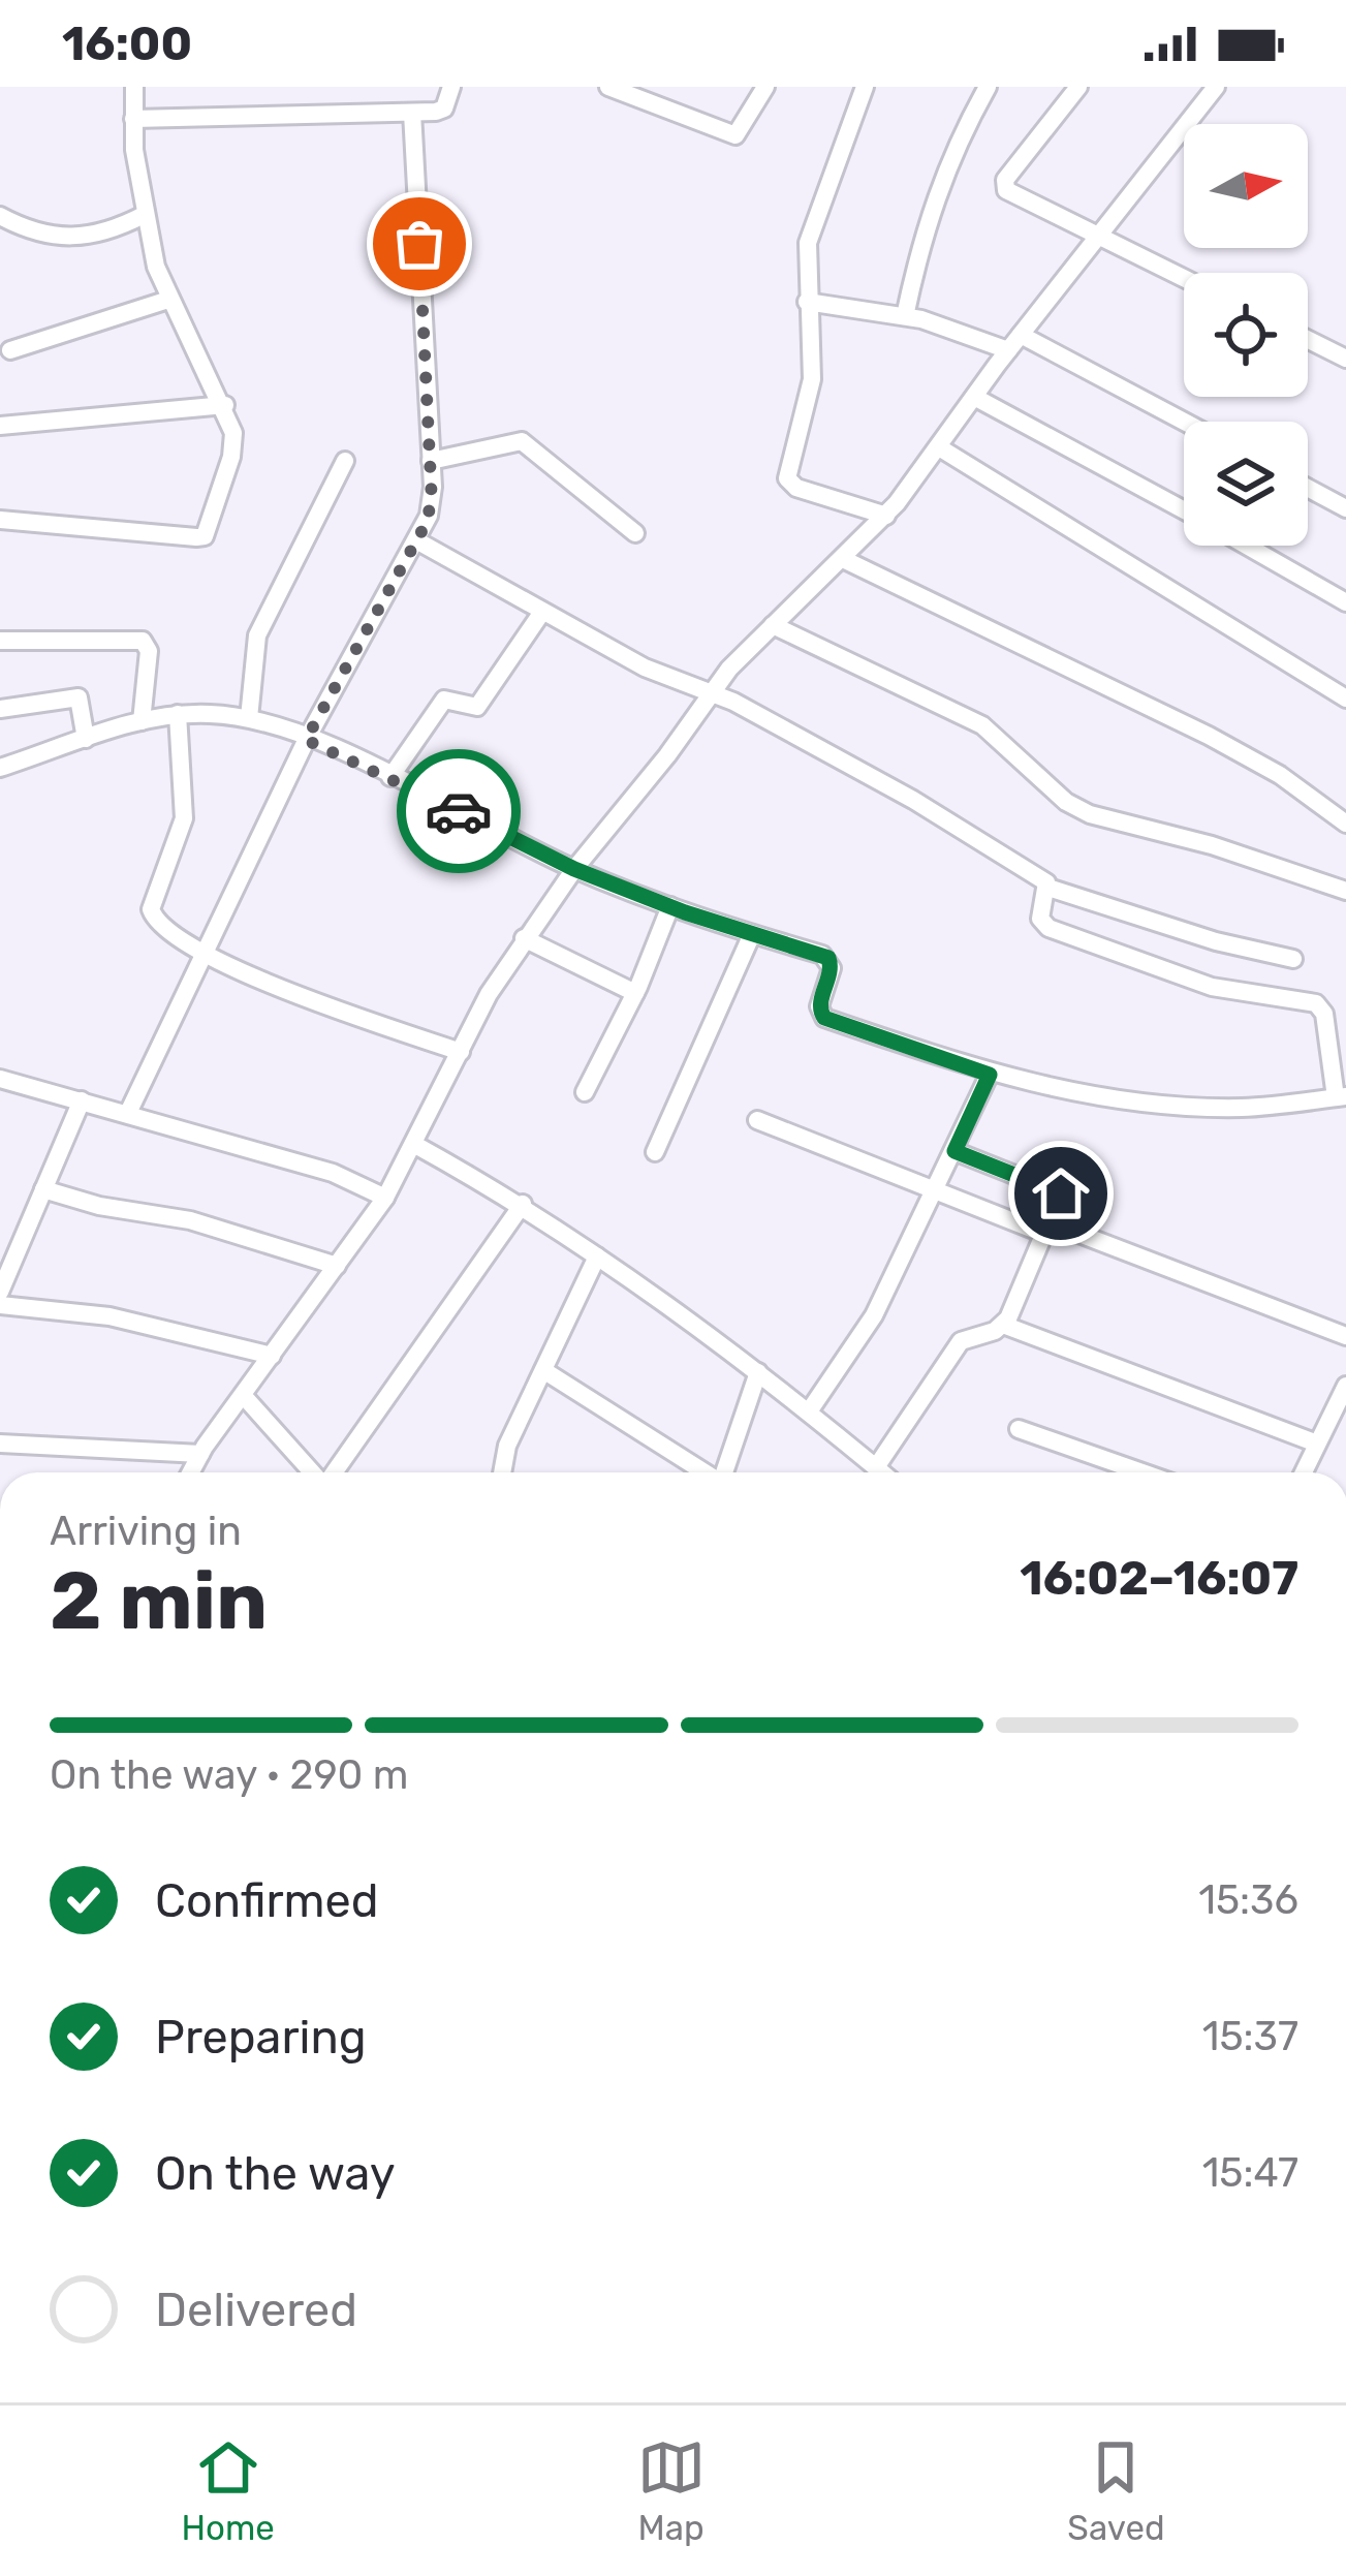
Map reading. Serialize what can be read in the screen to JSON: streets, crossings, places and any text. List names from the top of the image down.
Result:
{
  "north": "right",
  "page": {
    "status": "16:00",
    "heading": ["2 min", "Arriving in", "16:02–16:07"],
    "bar": "On the way · 290 m",
    "list": [
      ["Confirmed", "15:36"],
      ["Preparing", "15:37"],
      ["On the way", "15:47"],
      "Delivered"
    ],
    "tabs": ["Home", "Map", "Saved"]
  }
}
